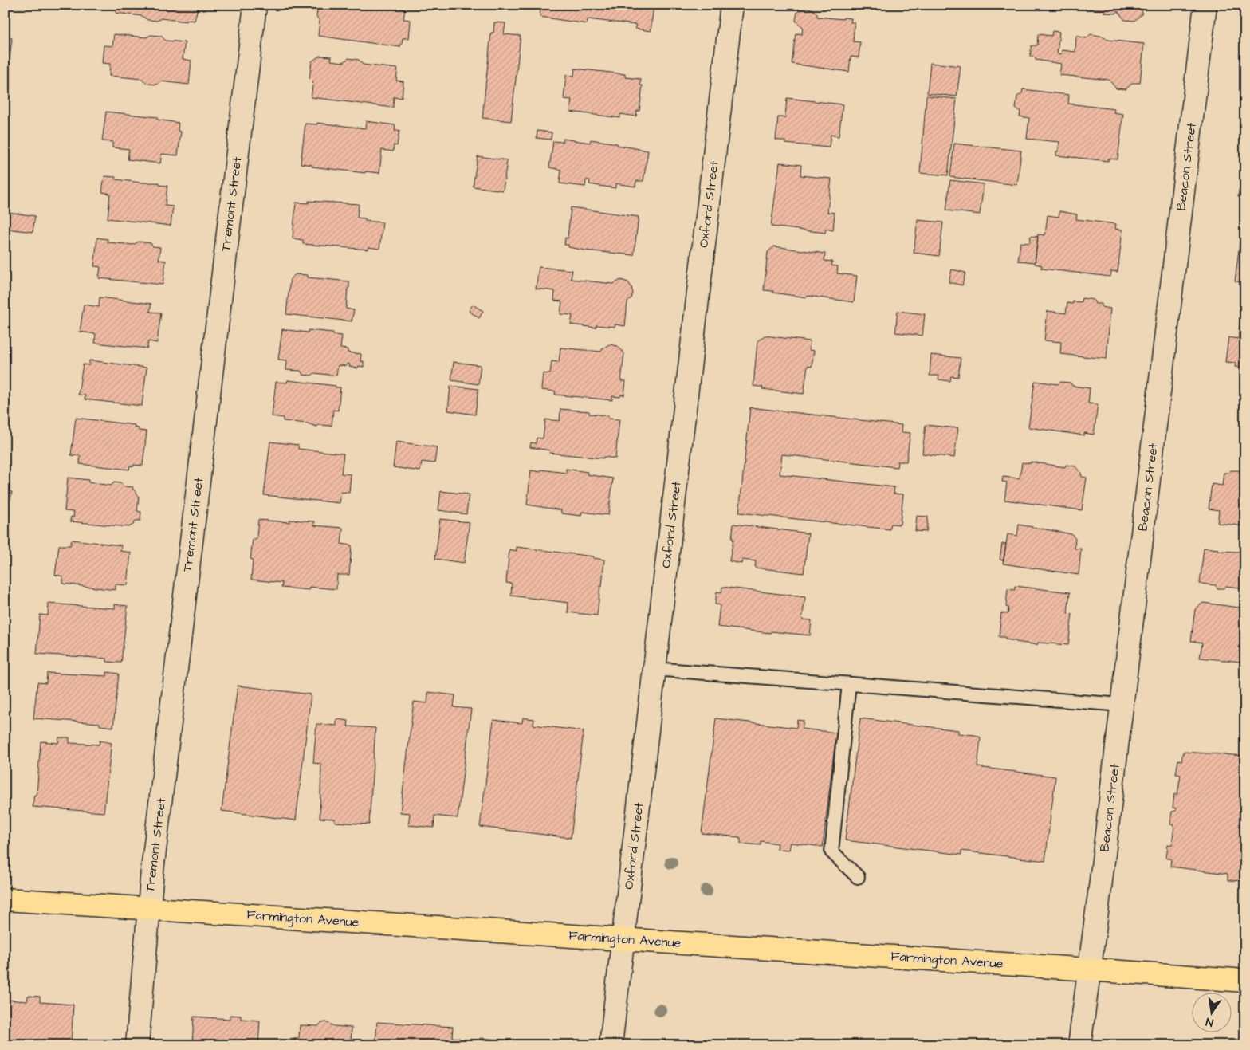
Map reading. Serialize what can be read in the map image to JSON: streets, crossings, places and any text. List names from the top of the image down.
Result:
{
  "streets": {
    "main road": ["Farmington Avenue"],
    "street": ["Beacon Street", "Tremont Street", "Oxford Street"]
  },
  "crossings": [
    ["Beacon Street", "Farmington Avenue"],
    ["Tremont Street", "Farmington Avenue"],
    ["Oxford Street", "Farmington Avenue"]
  ],
  "north": "bottom"
}
